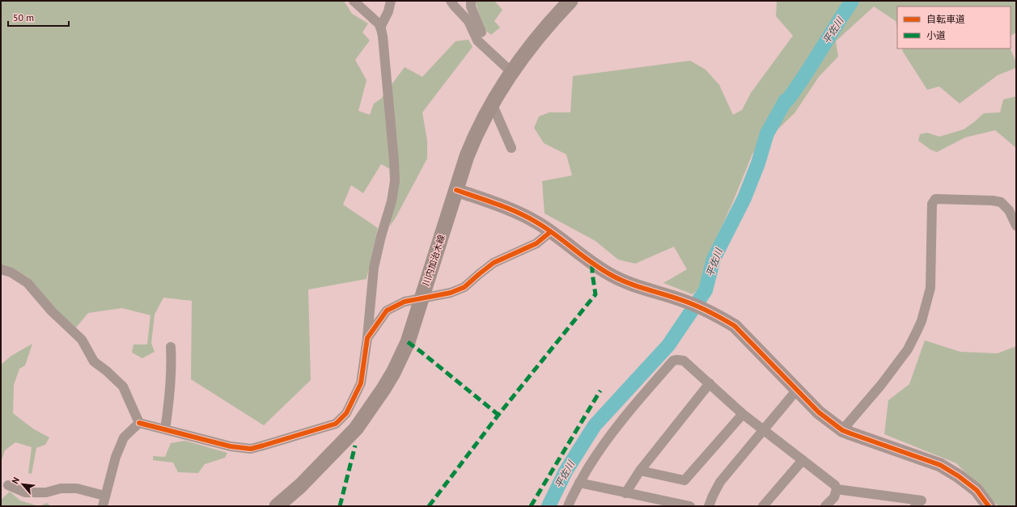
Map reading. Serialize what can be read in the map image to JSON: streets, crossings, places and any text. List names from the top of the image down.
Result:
{
  "streets": {
    "main road": ["川内加治木線"]
  },
  "water": ["平佐川"],
  "legend": ["自転車道", "小道"],
  "scale_bar": "50 m",
  "north": "top left"
}
